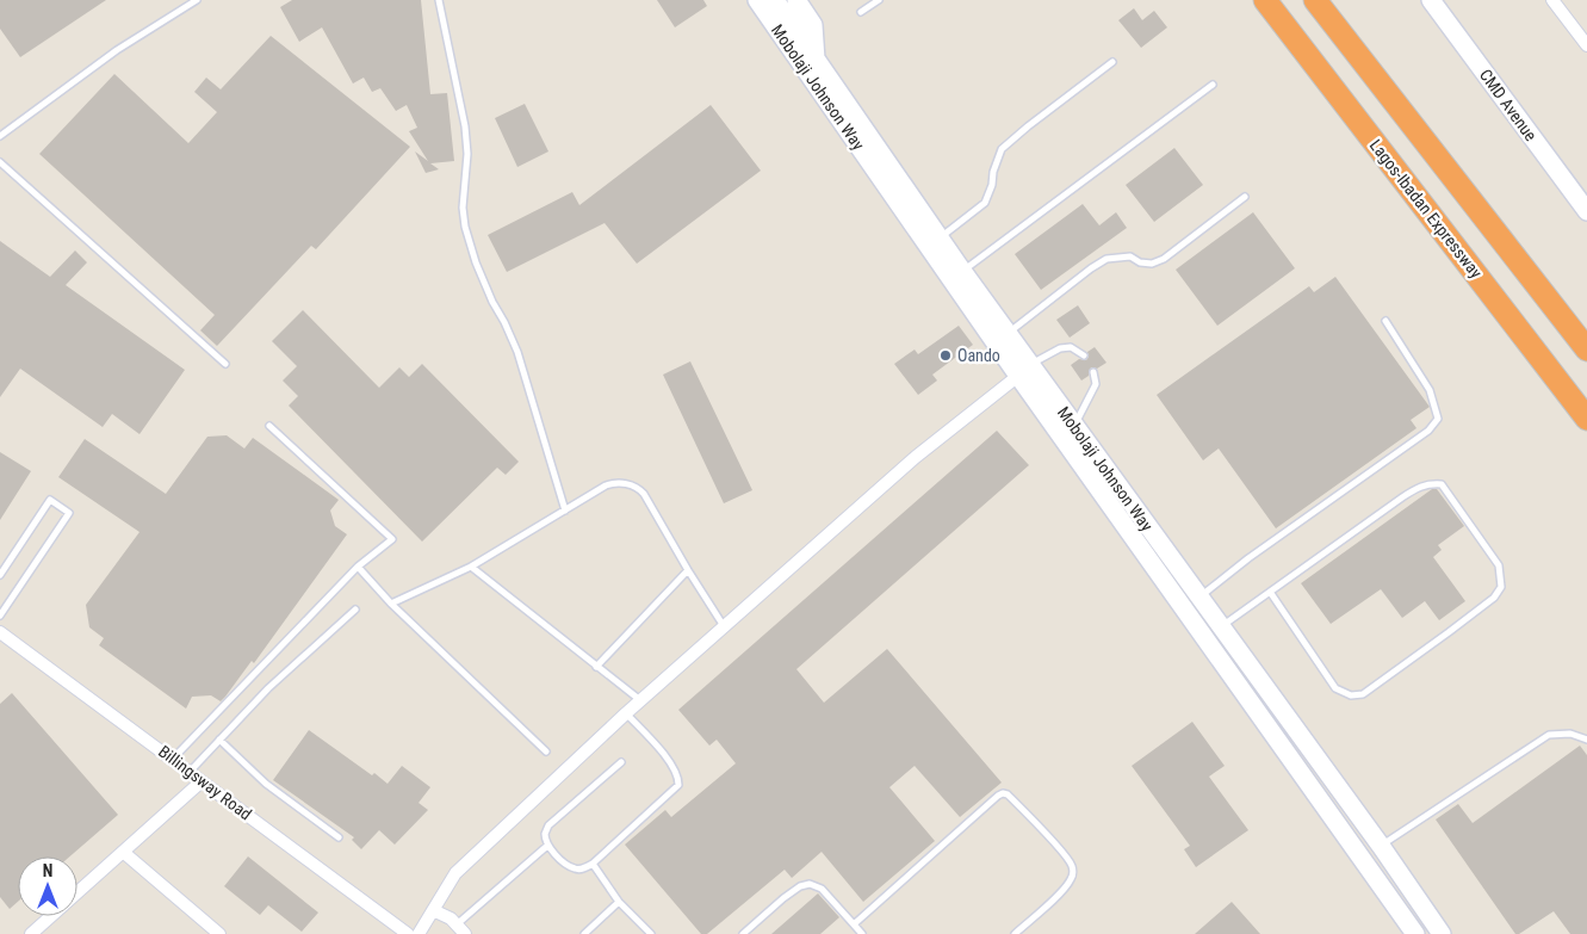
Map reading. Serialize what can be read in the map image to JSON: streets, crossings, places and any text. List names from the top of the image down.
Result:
{
  "streets": {
    "highway": ["Lagos-Ibadan Expressway"],
    "street": ["Mobolaji Johnson Way", "CMD Avenue", "Billingsway Road"]
  },
  "places": ["Oando"],
  "north": "top"
}
